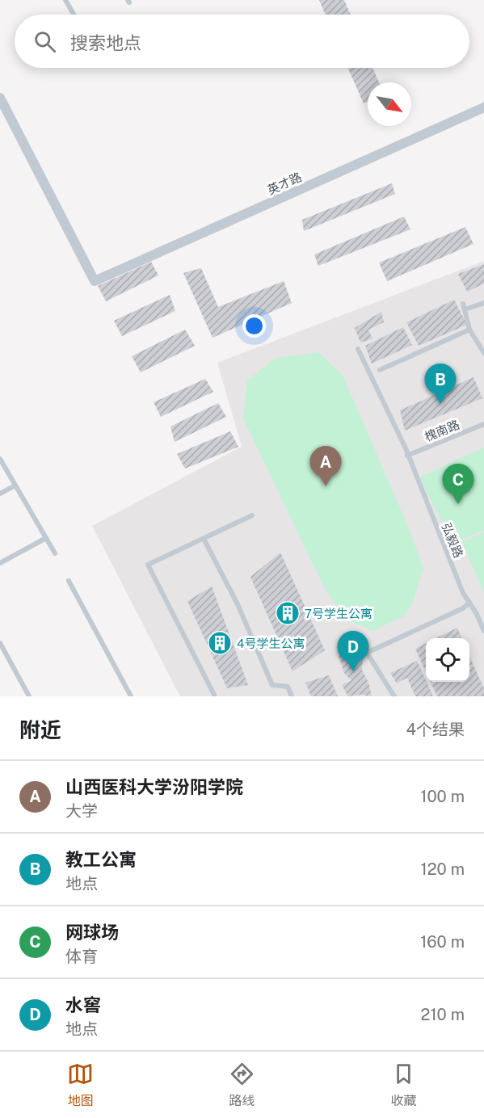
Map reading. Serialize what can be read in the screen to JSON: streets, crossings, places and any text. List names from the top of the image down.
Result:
{
  "streets": {
    "street": ["英才路"],
    "lane": ["槐南路", "弘毅路"]
  },
  "crossings": [
    ["槐南路", "弘毅路"]
  ],
  "places": {
    "building": ["7号学生公寓", "4号学生公寓"]
  },
  "north": "bottom right",
  "page": {
    "search": "搜索地点",
    "pins": [
      "B",
      "A",
      "C",
      "D"
    ],
    "heading": ["附近", "4个结果"],
    "list": [
      {
        "mark": "A",
        "name": "山西医科大学汾阳学院",
        "note": "大学",
        "value": "100 m"
      },
      {
        "mark": "B",
        "name": "教工公寓",
        "note": "地点",
        "value": "120 m"
      },
      {
        "mark": "C",
        "name": "网球场",
        "note": "体育",
        "value": "160 m"
      },
      {
        "mark": "D",
        "name": "水窖",
        "note": "地点",
        "value": "210 m"
      }
    ],
    "nav": ["地图", "路线", "收藏"]
  }
}
